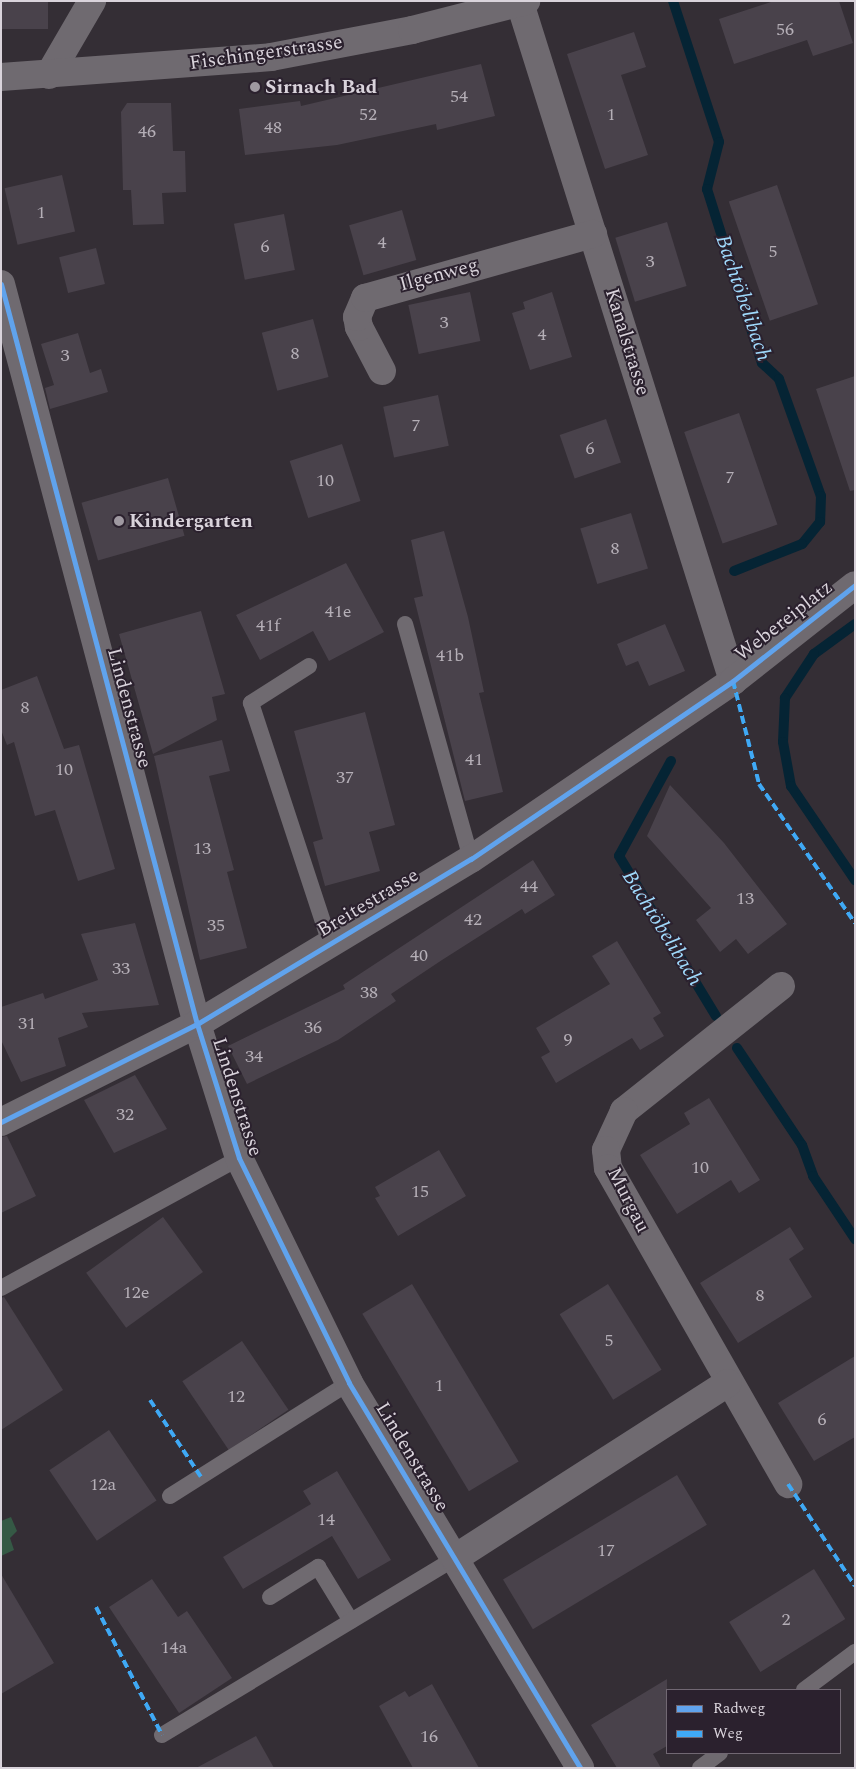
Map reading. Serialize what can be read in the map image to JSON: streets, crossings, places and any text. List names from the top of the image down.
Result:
{
  "streets": {
    "street": [
      "Fischingerstrasse",
      "Ilgenweg",
      "Kanalstrasse",
      "Webereiplatz",
      "Lindenstrasse",
      "Breitestrasse",
      "Murgau"
    ]
  },
  "crossings": [
    ["Fischingerstrasse", "Kanalstrasse"],
    ["Ilgenweg", "Kanalstrasse"],
    ["Kanalstrasse", "Webereiplatz"],
    ["Kanalstrasse", "Breitestrasse"],
    ["Webereiplatz", "Breitestrasse"],
    ["Lindenstrasse", "Breitestrasse"]
  ],
  "water": ["Bachtöbelibach"],
  "places": ["Sirnach Bad", "Kindergarten"],
  "house_numbers": [
    "56",
    "54",
    "52",
    "1",
    "48",
    "46",
    "1",
    "4",
    "6",
    "5",
    "3",
    "3",
    "4",
    "8",
    "3",
    "7",
    "6",
    "7",
    "10",
    "8",
    "41e",
    "41f",
    "41b",
    "8",
    "41",
    "10",
    "37",
    "13",
    "44",
    "13",
    "42",
    "35",
    "40",
    "33",
    "38",
    "31",
    "36",
    "9",
    "34",
    "32",
    "10",
    "15",
    "12e",
    "8",
    "5",
    "1",
    "12",
    "6",
    "12a",
    "14",
    "17",
    "2",
    "14a",
    "16"
  ],
  "legend": ["Radweg", "Weg"]
}
